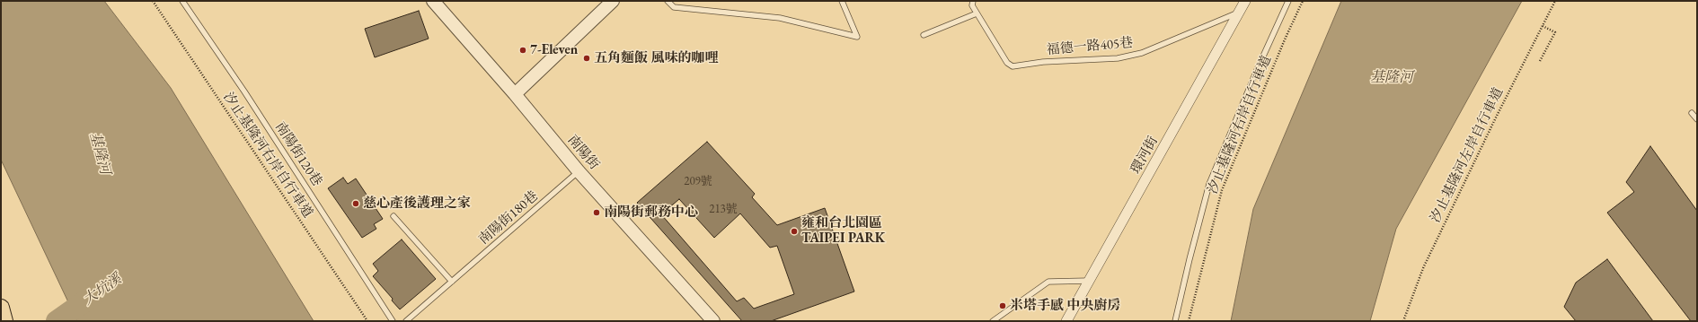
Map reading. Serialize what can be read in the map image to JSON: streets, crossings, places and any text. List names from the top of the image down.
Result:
{
  "streets": {
    "street": ["南陽街", "環河街"],
    "lane": ["福德一路405巷", "南陽街120巷", "南陽街180巷"],
    "path": ["汐止基隆河右岸自行車道", "汐止基隆河左岸自行車道"]
  },
  "crossings": [
    ["福德一路405巷", "環河街"],
    ["南陽街", "南陽街180巷"]
  ],
  "water": ["基隆河", "大坑溪"],
  "places": [
    "7-Eleven",
    "五角麵飯 風味的咖哩",
    "慈心產後護理之家",
    "南陽街郵務中心",
    "雍和台北園區 TAIPEI PARK",
    "米塔手感 中央廚房"
  ],
  "house_numbers": ["209號", "213號"]
}
